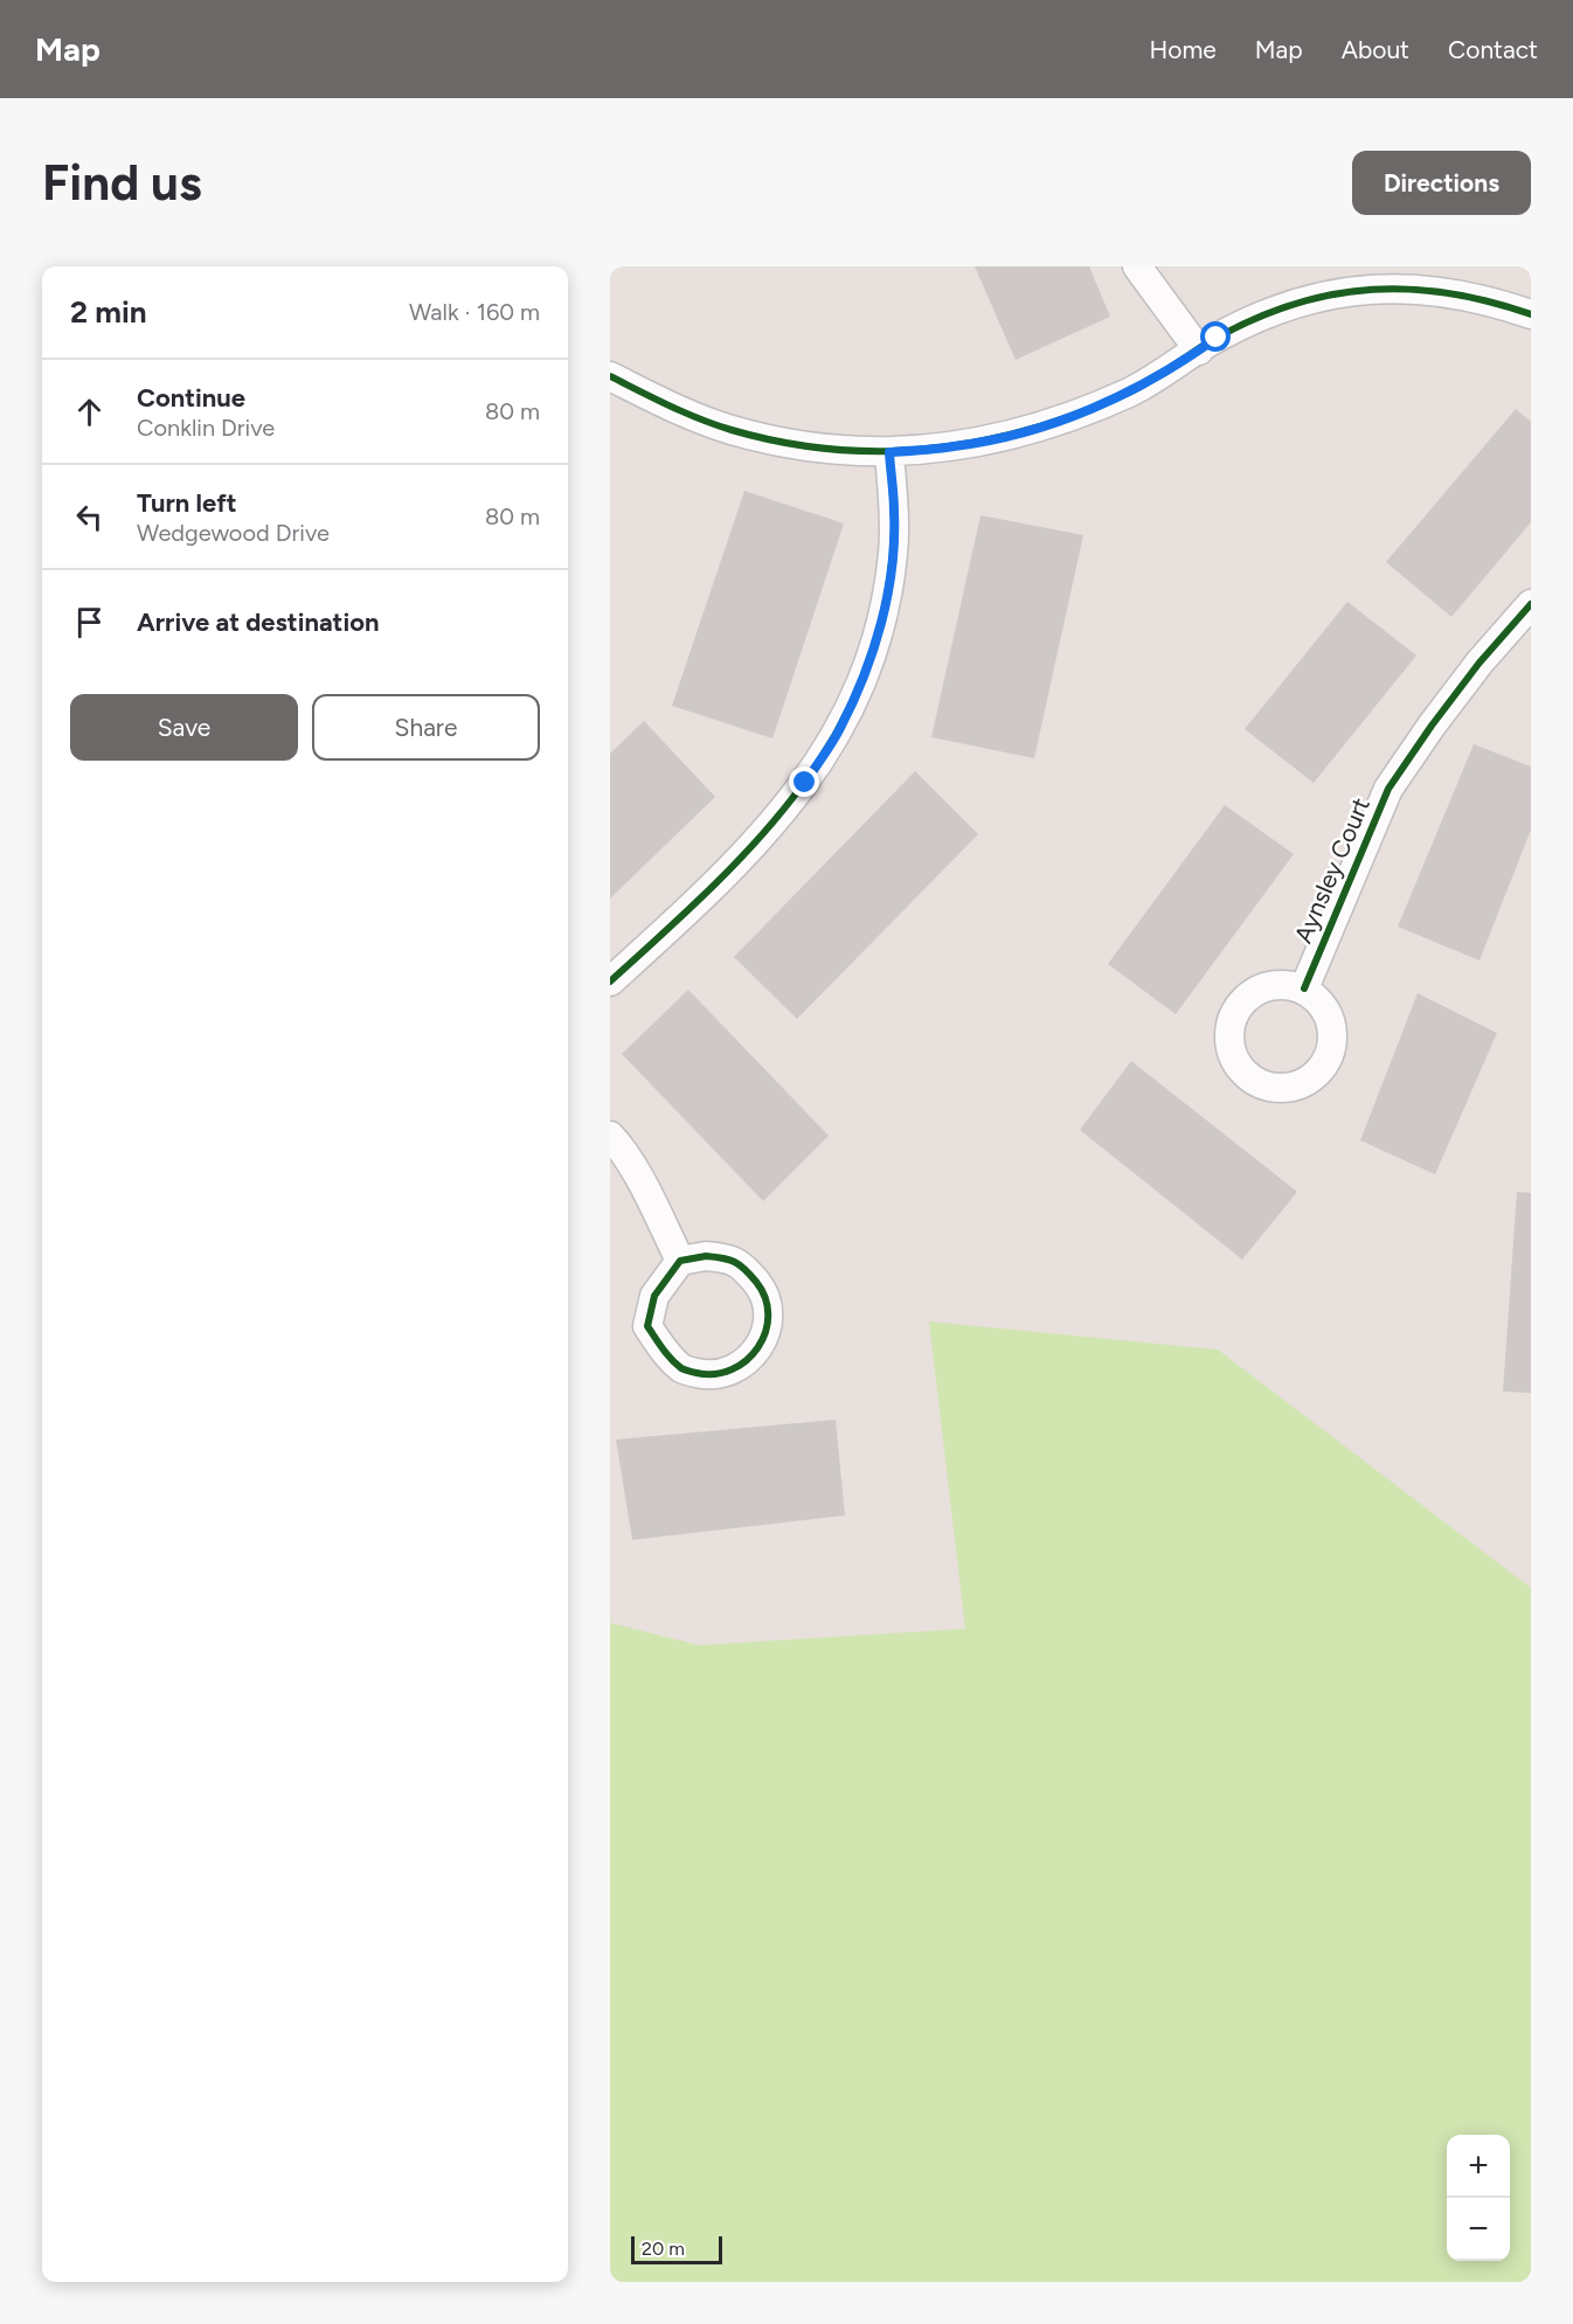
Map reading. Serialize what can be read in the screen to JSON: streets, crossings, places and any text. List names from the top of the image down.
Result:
{
  "streets": {
    "street": ["Aynsley Court"]
  },
  "scale_bar": "20 m",
  "page": {
    "header": "Map",
    "nav": [
      "Home",
      "Map",
      "About",
      "Contact"
    ],
    "buttons": [
      "Directions",
      ["Save", "Share"]
    ],
    "title": "Find us",
    "heading": ["2 min", "Walk · 160 m"],
    "list": [
      ["Continue", "Conklin Drive", "80 m"],
      ["Turn left", "Wedgewood Drive", "80 m"],
      "Arrive at destination"
    ],
    "map_buttons": ["+", "−"],
    "scale": "20 m"
  }
}
